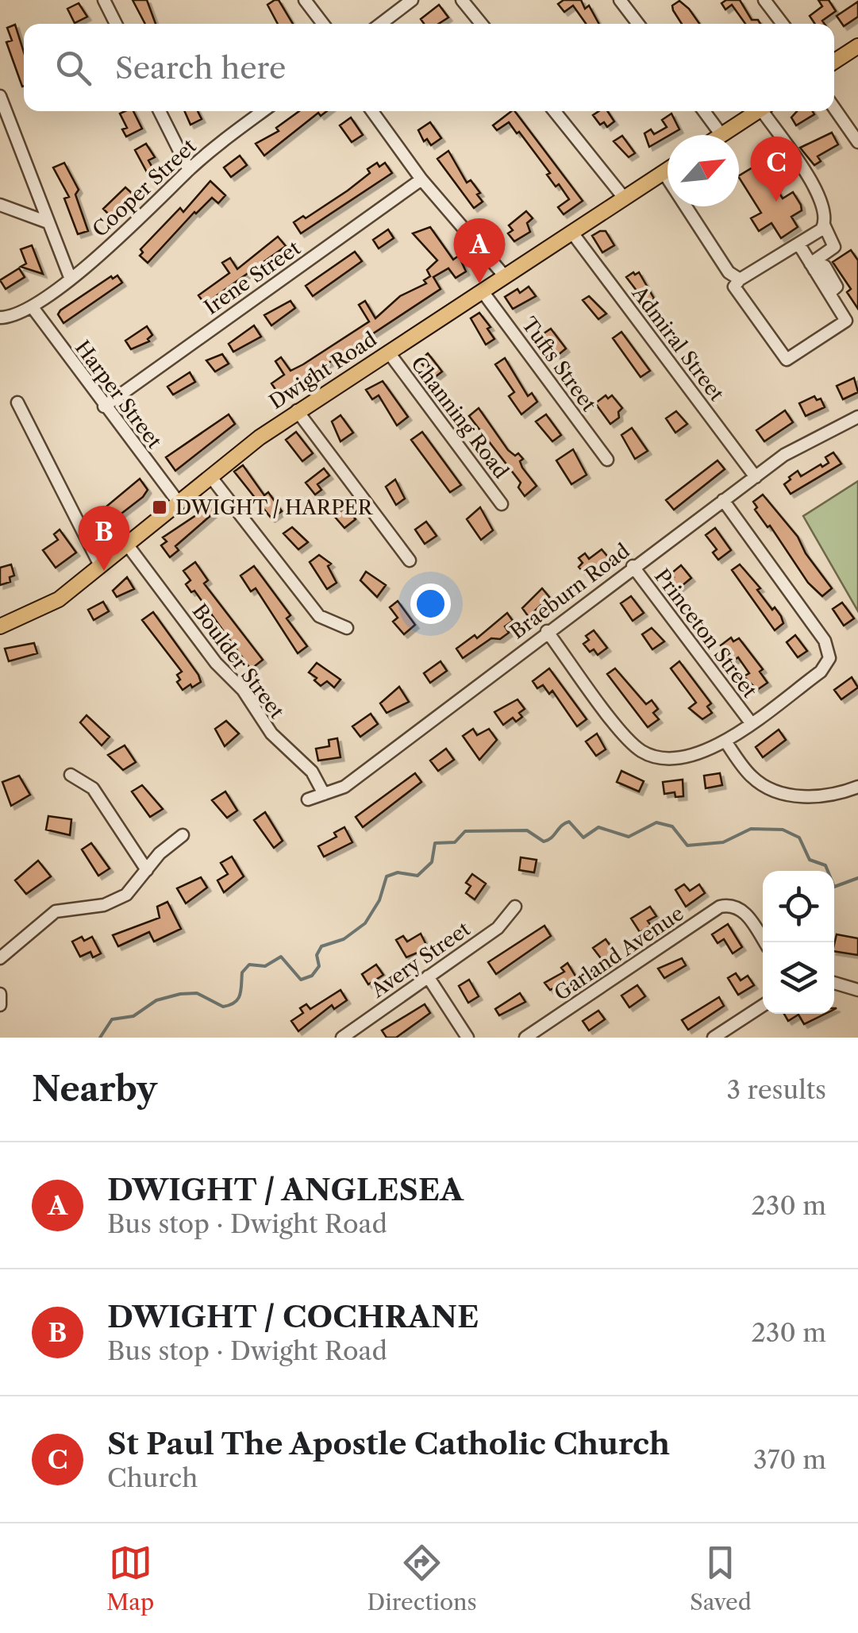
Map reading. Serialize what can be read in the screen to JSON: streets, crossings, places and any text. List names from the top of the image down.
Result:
{
  "streets": {
    "main road": ["Dwight Road"],
    "street": [
      "Cooper Street",
      "Irene Street",
      "Admiral Street",
      "Tufts Street",
      "Harper Street",
      "Channing Road",
      "Braeburn Road",
      "Princeton Street",
      "Boulder Street",
      "Garland Avenue",
      "Avery Street"
    ]
  },
  "crossings": [
    ["Cooper Street", "Harper Street"],
    ["Irene Street", "Harper Street"],
    ["Admiral Street", "Dwight Road"],
    ["Admiral Street", "Braeburn Road"],
    ["Tufts Street", "Dwight Road"],
    ["Dwight Road", "Harper Street"],
    ["Dwight Road", "Channing Road"],
    ["Dwight Road", "Boulder Street"],
    ["Braeburn Road", "Princeton Street"],
    ["Braeburn Road", "Boulder Street"]
  ],
  "places": {
    "transit": ["DWIGHT / HARPER"]
  },
  "north": "top right",
  "page": {
    "search": "Search here",
    "pins": ["C", "A", "B"],
    "heading": ["Nearby", "3 results"],
    "list": [
      {
        "mark": "A",
        "name": "DWIGHT / ANGLESEA",
        "note": "Bus stop · Dwight Road",
        "value": "230 m"
      },
      {
        "mark": "B",
        "name": "DWIGHT / COCHRANE",
        "note": "Bus stop · Dwight Road",
        "value": "230 m"
      },
      {
        "mark": "C",
        "name": "St Paul The Apostle Catholic Church",
        "note": "Church",
        "value": "370 m"
      }
    ],
    "nav": ["Map", "Directions", "Saved"]
  }
}
